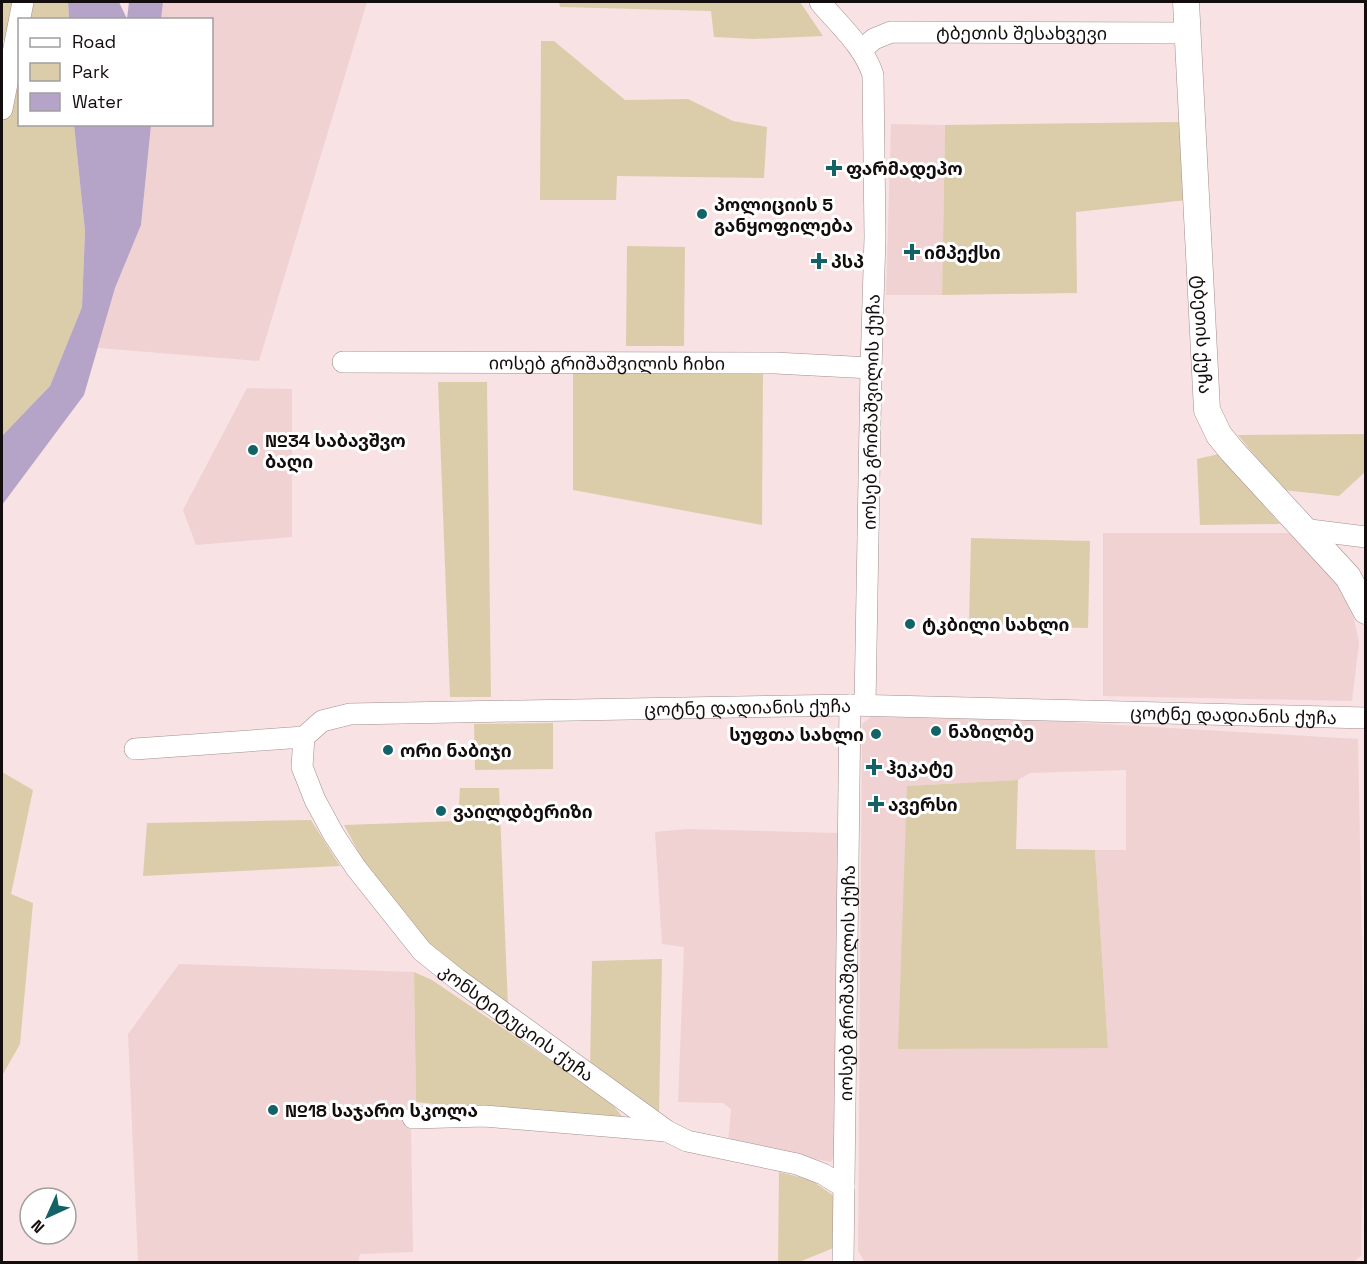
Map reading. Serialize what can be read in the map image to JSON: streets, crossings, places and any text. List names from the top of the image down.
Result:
{
  "streets": {
    "street": [
      "ტბეთის შესახვევი",
      "ტბეთის ქუჩა",
      "იოსებ გრიშაშვილის ჩიხი",
      "იოსებ გრიშაშვილის ქუჩა",
      "ცოტნე დადიანის ქუჩა",
      "კონსტიტუციის ქუჩა"
    ]
  },
  "crossings": [
    ["ტბეთის შესახვევი", "ტბეთის ქუჩა"],
    ["ტბეთის შესახვევი", "იოსებ გრიშაშვილის ქუჩა"],
    ["იოსებ გრიშაშვილის ჩიხი", "იოსებ გრიშაშვილის ქუჩა"],
    ["იოსებ გრიშაშვილის ქუჩა", "ცოტნე დადიანის ქუჩა"],
    ["იოსებ გრიშაშვილის ქუჩა", "კონსტიტუციის ქუჩა"],
    ["ცოტნე დადიანის ქუჩა", "კონსტიტუციის ქუჩა"]
  ],
  "places": {
    "health": [
      "ფარმადეპო",
      "იმპექსი",
      "პსპ",
      "ჰეკატე",
      "ავერსი"
    ],
    "other": [
      "პოლიციის 5 განყოფილება",
      "№34 საბავშვო ბაღი",
      "ტკბილი სახლი",
      "ნაზილბე",
      "სუფთა სახლი",
      "ორი ნაბიჯი",
      "ვაილდბერიზი",
      "№18 საჯარო სკოლა"
    ]
  },
  "legend": ["Road", "Park", "Water"],
  "north": "bottom left"
}
